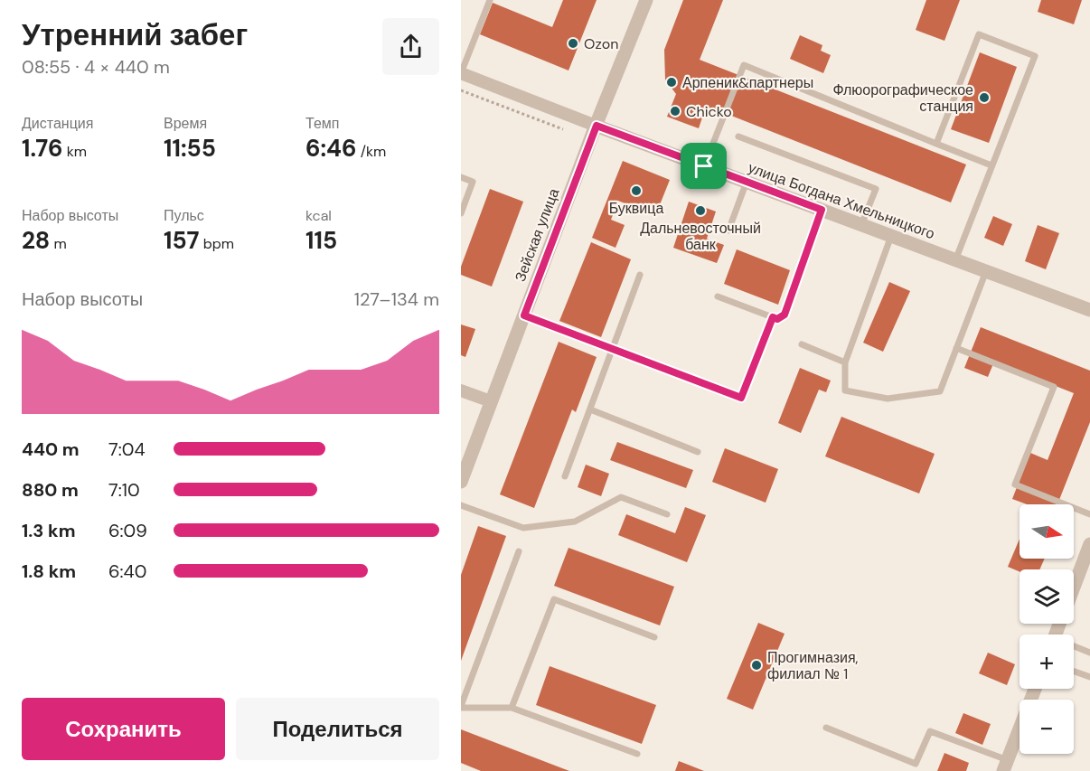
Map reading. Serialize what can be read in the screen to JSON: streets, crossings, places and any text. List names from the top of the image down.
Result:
{
  "streets": {
    "street": ["улица Богдана Хмельницкого", "Зейская улица"]
  },
  "crossings": [
    ["улица Богдана Хмельницкого", "Зейская улица"]
  ],
  "places": [
    "Ozon",
    "Арпеник&партнеры",
    "Флюорографическое станция",
    "Chicko",
    "Буквица",
    "Дальневосточный банк",
    "Прогимназия, филиал № 1"
  ],
  "north": "right",
  "page": {
    "heading": ["Утренний забег", "08:55 · 4 × 440 m"],
    "stats": [
      ["Дистанция", "1.76 km"],
      ["Время", "11:55"],
      ["Темп", "6:46 /km"],
      ["Набор высоты", "28 m"],
      ["Пульс", "157 bpm"],
      ["kcal", "115"]
    ],
    "chart": ["Набор высоты", "127–134 m"],
    "list": [
      {
        "name": "440 m",
        "note": "7:04"
      },
      {
        "name": "880 m",
        "note": "7:10"
      },
      {
        "name": "1.3 km",
        "note": "6:09"
      },
      {
        "name": "1.8 km",
        "note": "6:40"
      }
    ],
    "map_buttons": ["+", "−"],
    "buttons": ["Сохранить", "Поделиться"]
  }
}
